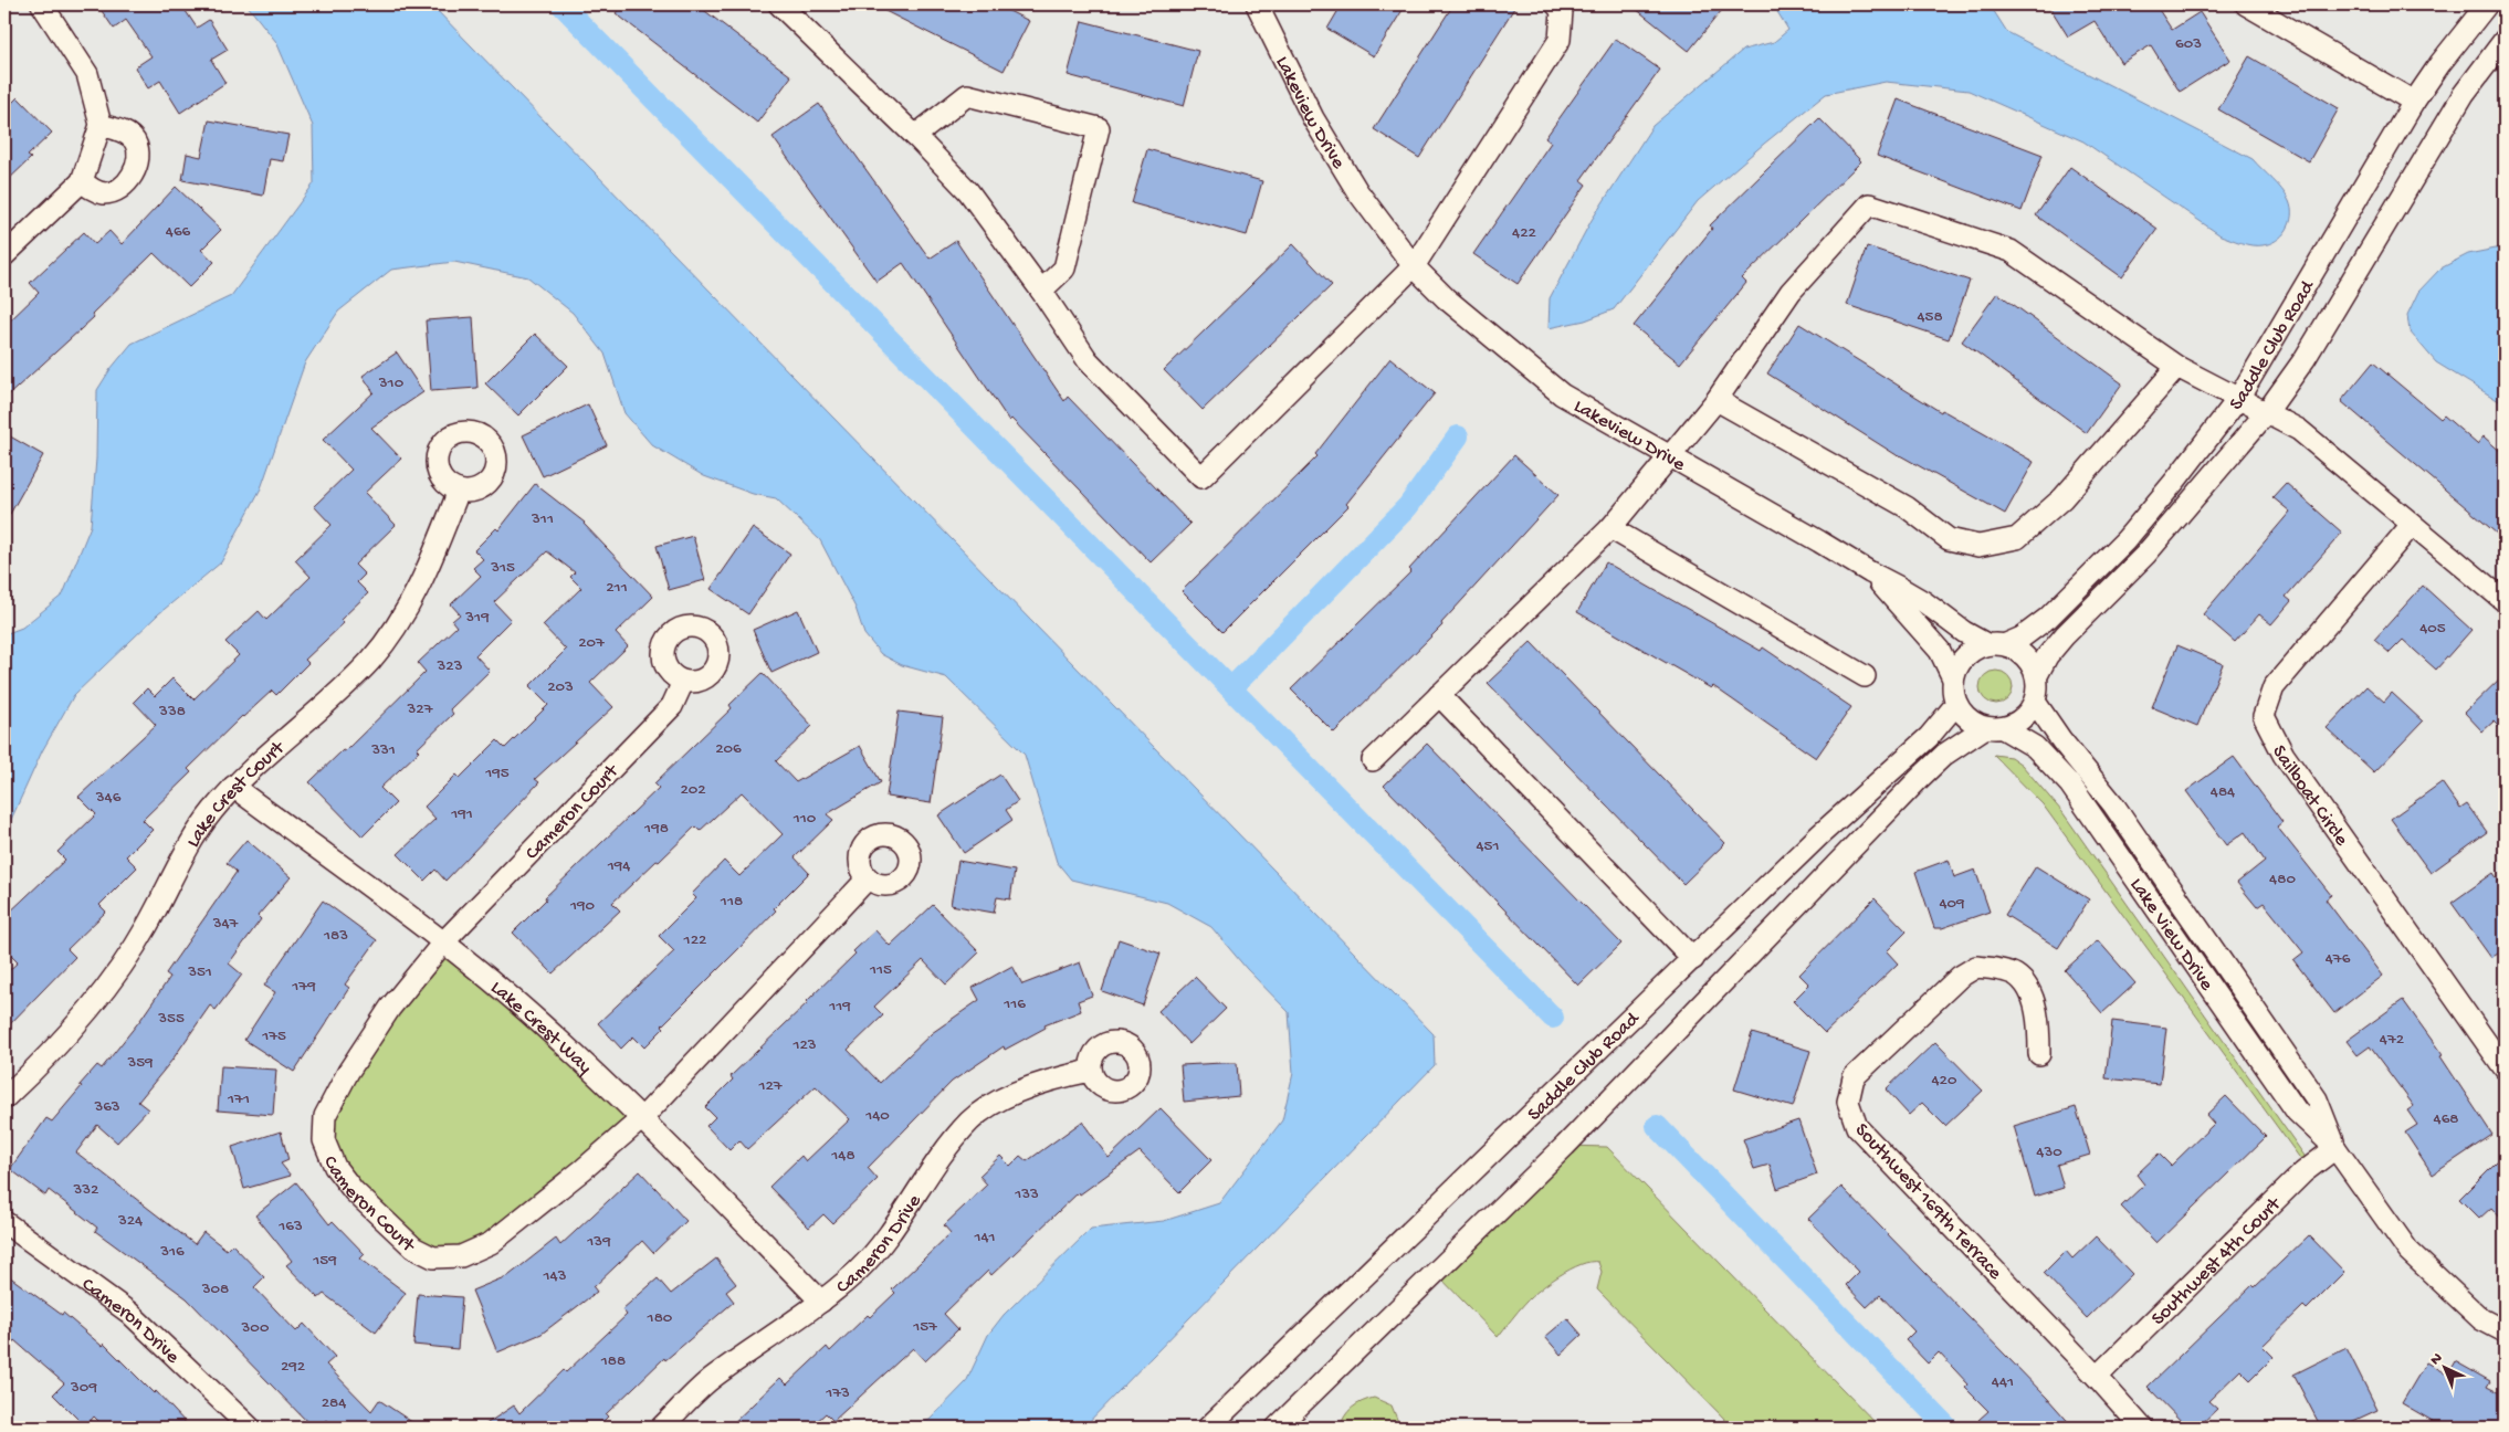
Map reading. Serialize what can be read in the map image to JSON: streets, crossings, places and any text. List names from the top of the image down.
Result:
{
  "streets": {
    "street": [
      "Lakeview Drive",
      "Saddle Club Road",
      "Sailboat Circle",
      "Lake Crest Court",
      "Cameron Court",
      "Lake View Drive",
      "Lake Crest Way",
      "Southwest 169th Terrace",
      "Cameron Drive",
      "Southwest 4th Court"
    ]
  },
  "crossings": [
    ["Lakeview Drive", "Saddle Club Road"],
    ["Lakeview Drive", "Lake View Drive"],
    ["Saddle Club Road", "Lake View Drive"],
    ["Lake Crest Court", "Lake Crest Way"],
    ["Cameron Court", "Lake Crest Way"],
    ["Lake View Drive", "Southwest 4th Court"],
    ["Lake Crest Way", "Cameron Drive"],
    ["Southwest 169th Terrace", "Southwest 4th Court"]
  ],
  "house_numbers": [
    "603",
    "466",
    "422",
    "458",
    "310",
    "311",
    "315",
    "211",
    "319",
    "405",
    "207",
    "323",
    "203",
    "327",
    "338",
    "206",
    "331",
    "195",
    "202",
    "484",
    "346",
    "191",
    "110",
    "198",
    "451",
    "194",
    "480",
    "118",
    "409",
    "190",
    "347",
    "183",
    "122",
    "476",
    "115",
    "351",
    "179",
    "116",
    "119",
    "355",
    "175",
    "472",
    "123",
    "359",
    "420",
    "127",
    "171",
    "363",
    "140",
    "468",
    "430",
    "148",
    "332",
    "133",
    "324",
    "163",
    "141",
    "139",
    "316",
    "159",
    "143",
    "308",
    "180",
    "157",
    "300",
    "188",
    "292",
    "441",
    "309",
    "173",
    "284"
  ],
  "north": "top left"
}
